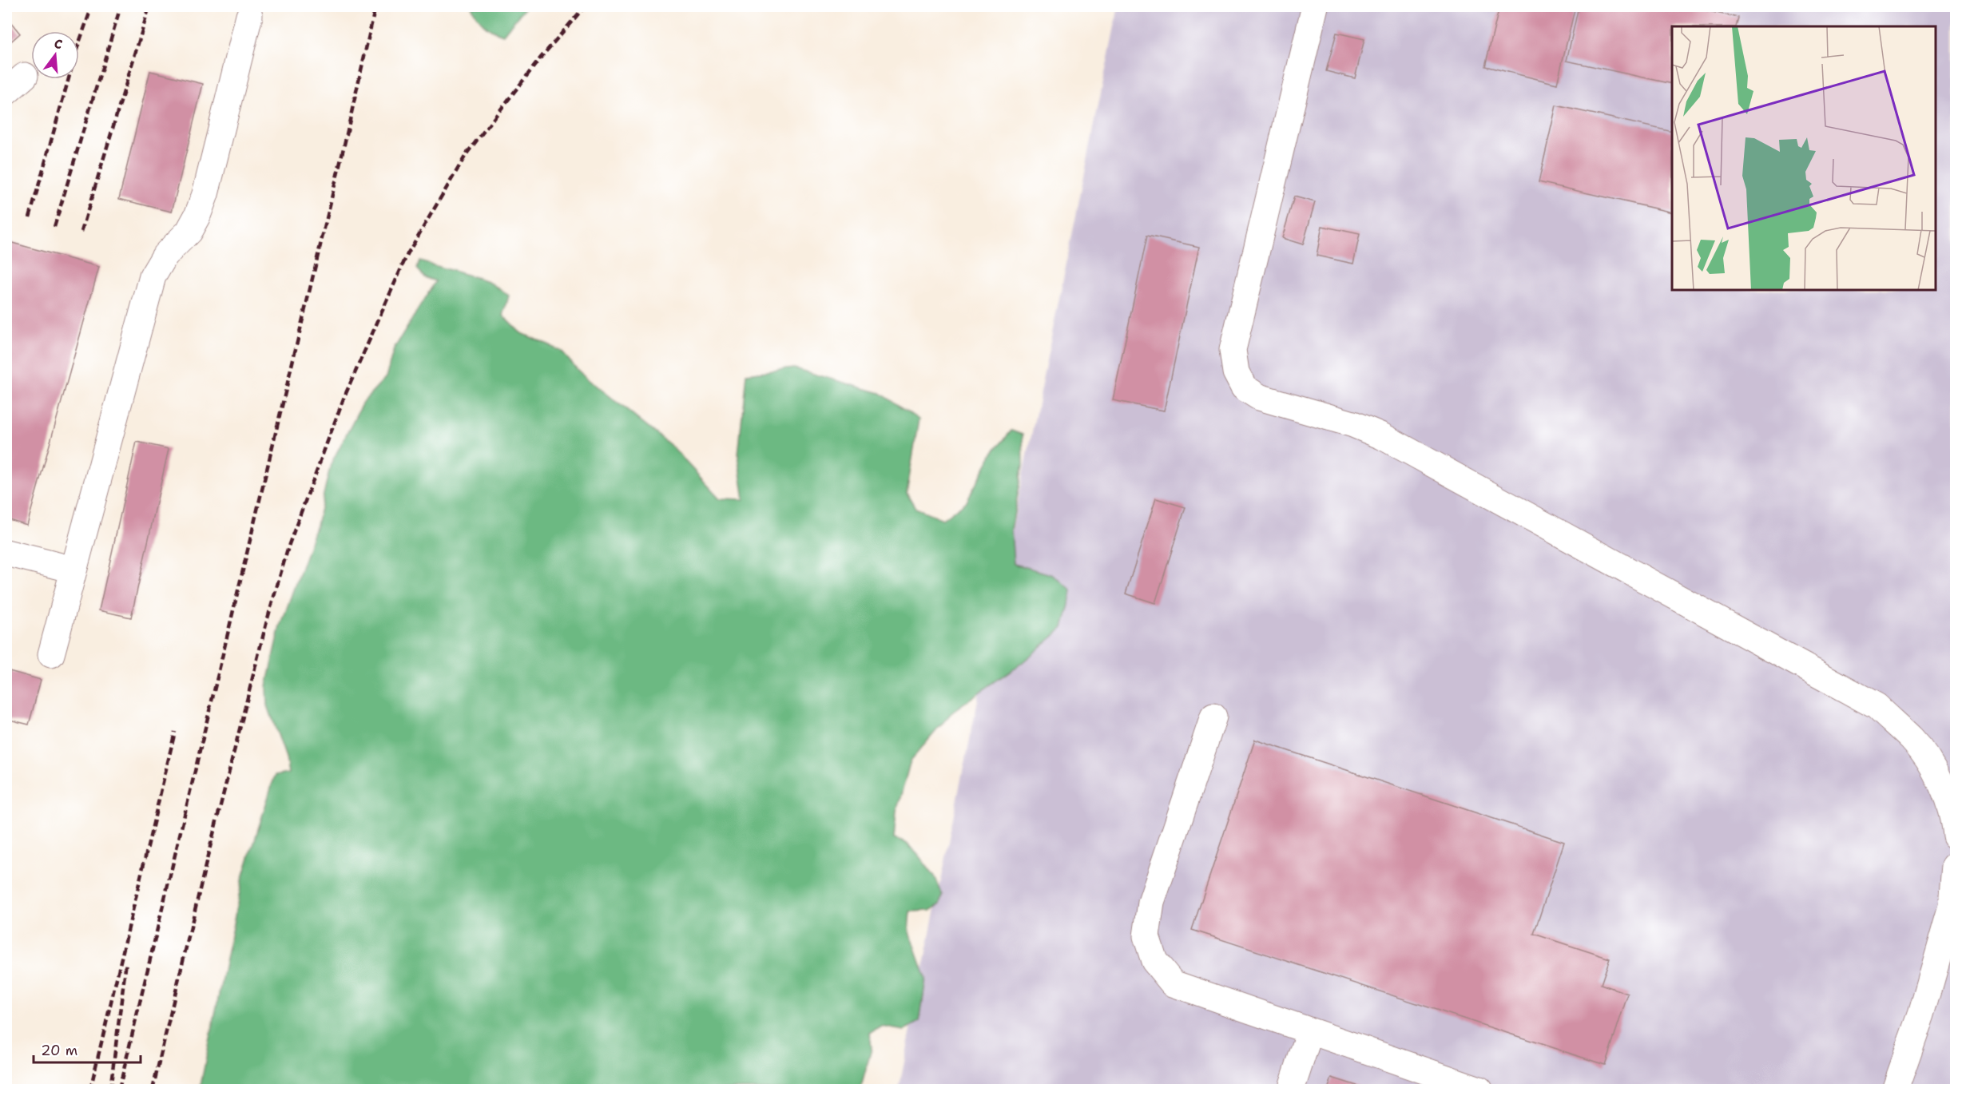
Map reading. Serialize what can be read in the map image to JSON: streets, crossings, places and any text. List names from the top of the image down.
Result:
{
  "scale_bar": "20 m",
  "north": "top"
}
